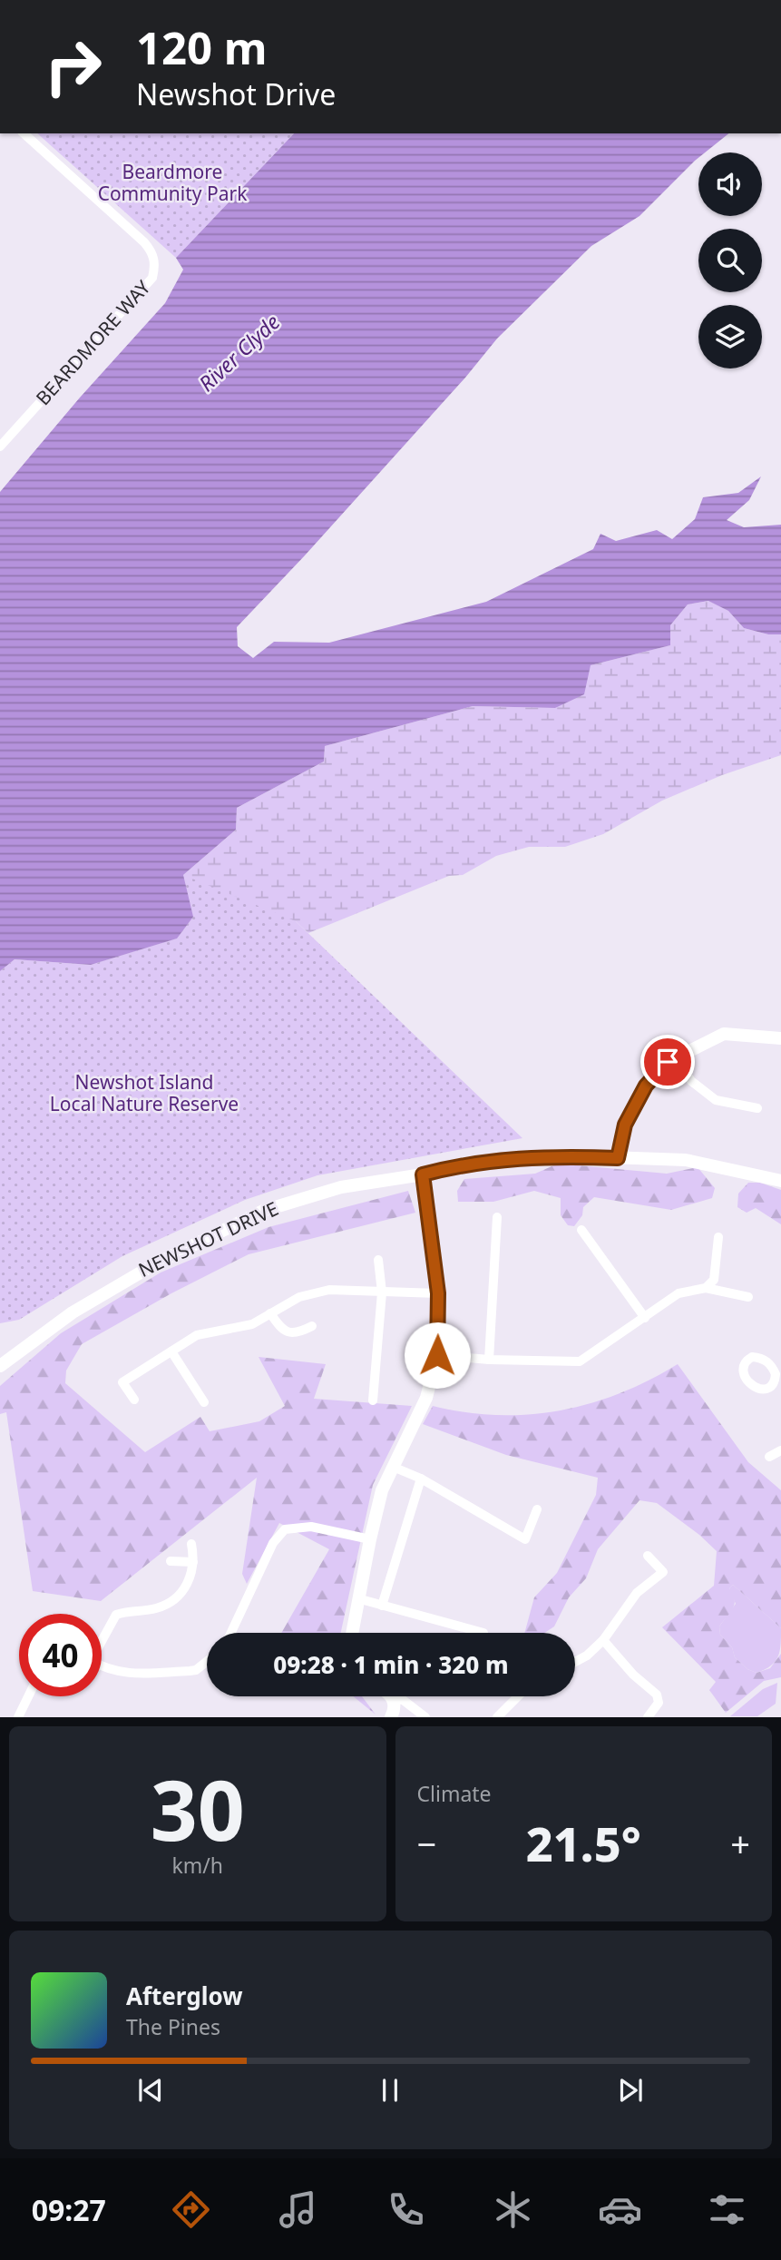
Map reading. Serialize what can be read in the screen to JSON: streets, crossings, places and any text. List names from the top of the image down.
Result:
{
  "streets": {
    "street": ["BEARDMORE WAY", "NEWSHOT DRIVE"]
  },
  "water": ["River Clyde"],
  "parks": ["Beardmore Community Park", "Newshot Island Local Nature Reserve"],
  "page": {
    "turn": ["120 m", "Newshot Drive"],
    "limit": "40",
    "trip": "09:28 · 1 min · 320 m",
    "tile": [
      ["30", "km/h"],
      "Climate"
    ],
    "heat": ["−", "21.5°", "+"],
    "song": ["Afterglow", "The Pines"],
    "tabs": "09:27"
  }
}
